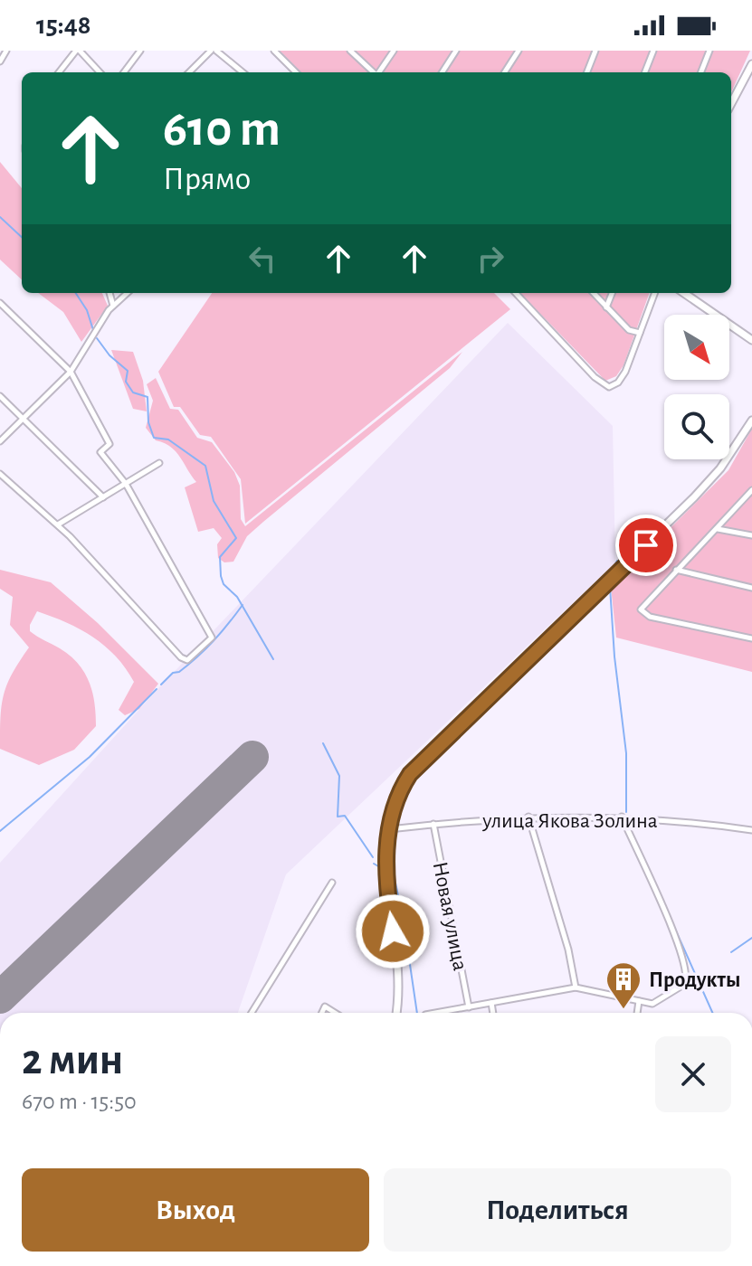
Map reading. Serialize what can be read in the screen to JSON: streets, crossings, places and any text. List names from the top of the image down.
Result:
{
  "streets": {
    "street": ["улица Якова Золина", "Новая улица"]
  },
  "crossings": [
    ["улица Якова Золина", "Новая улица"]
  ],
  "places": {
    "building": ["Продукты"]
  },
  "north": "bottom right",
  "page": {
    "status": "15:48",
    "turn": ["610 m", "Прямо"],
    "heading": ["2 мин", "670 m · 15:50"],
    "buttons": ["Выход", "Поделиться"]
  }
}
